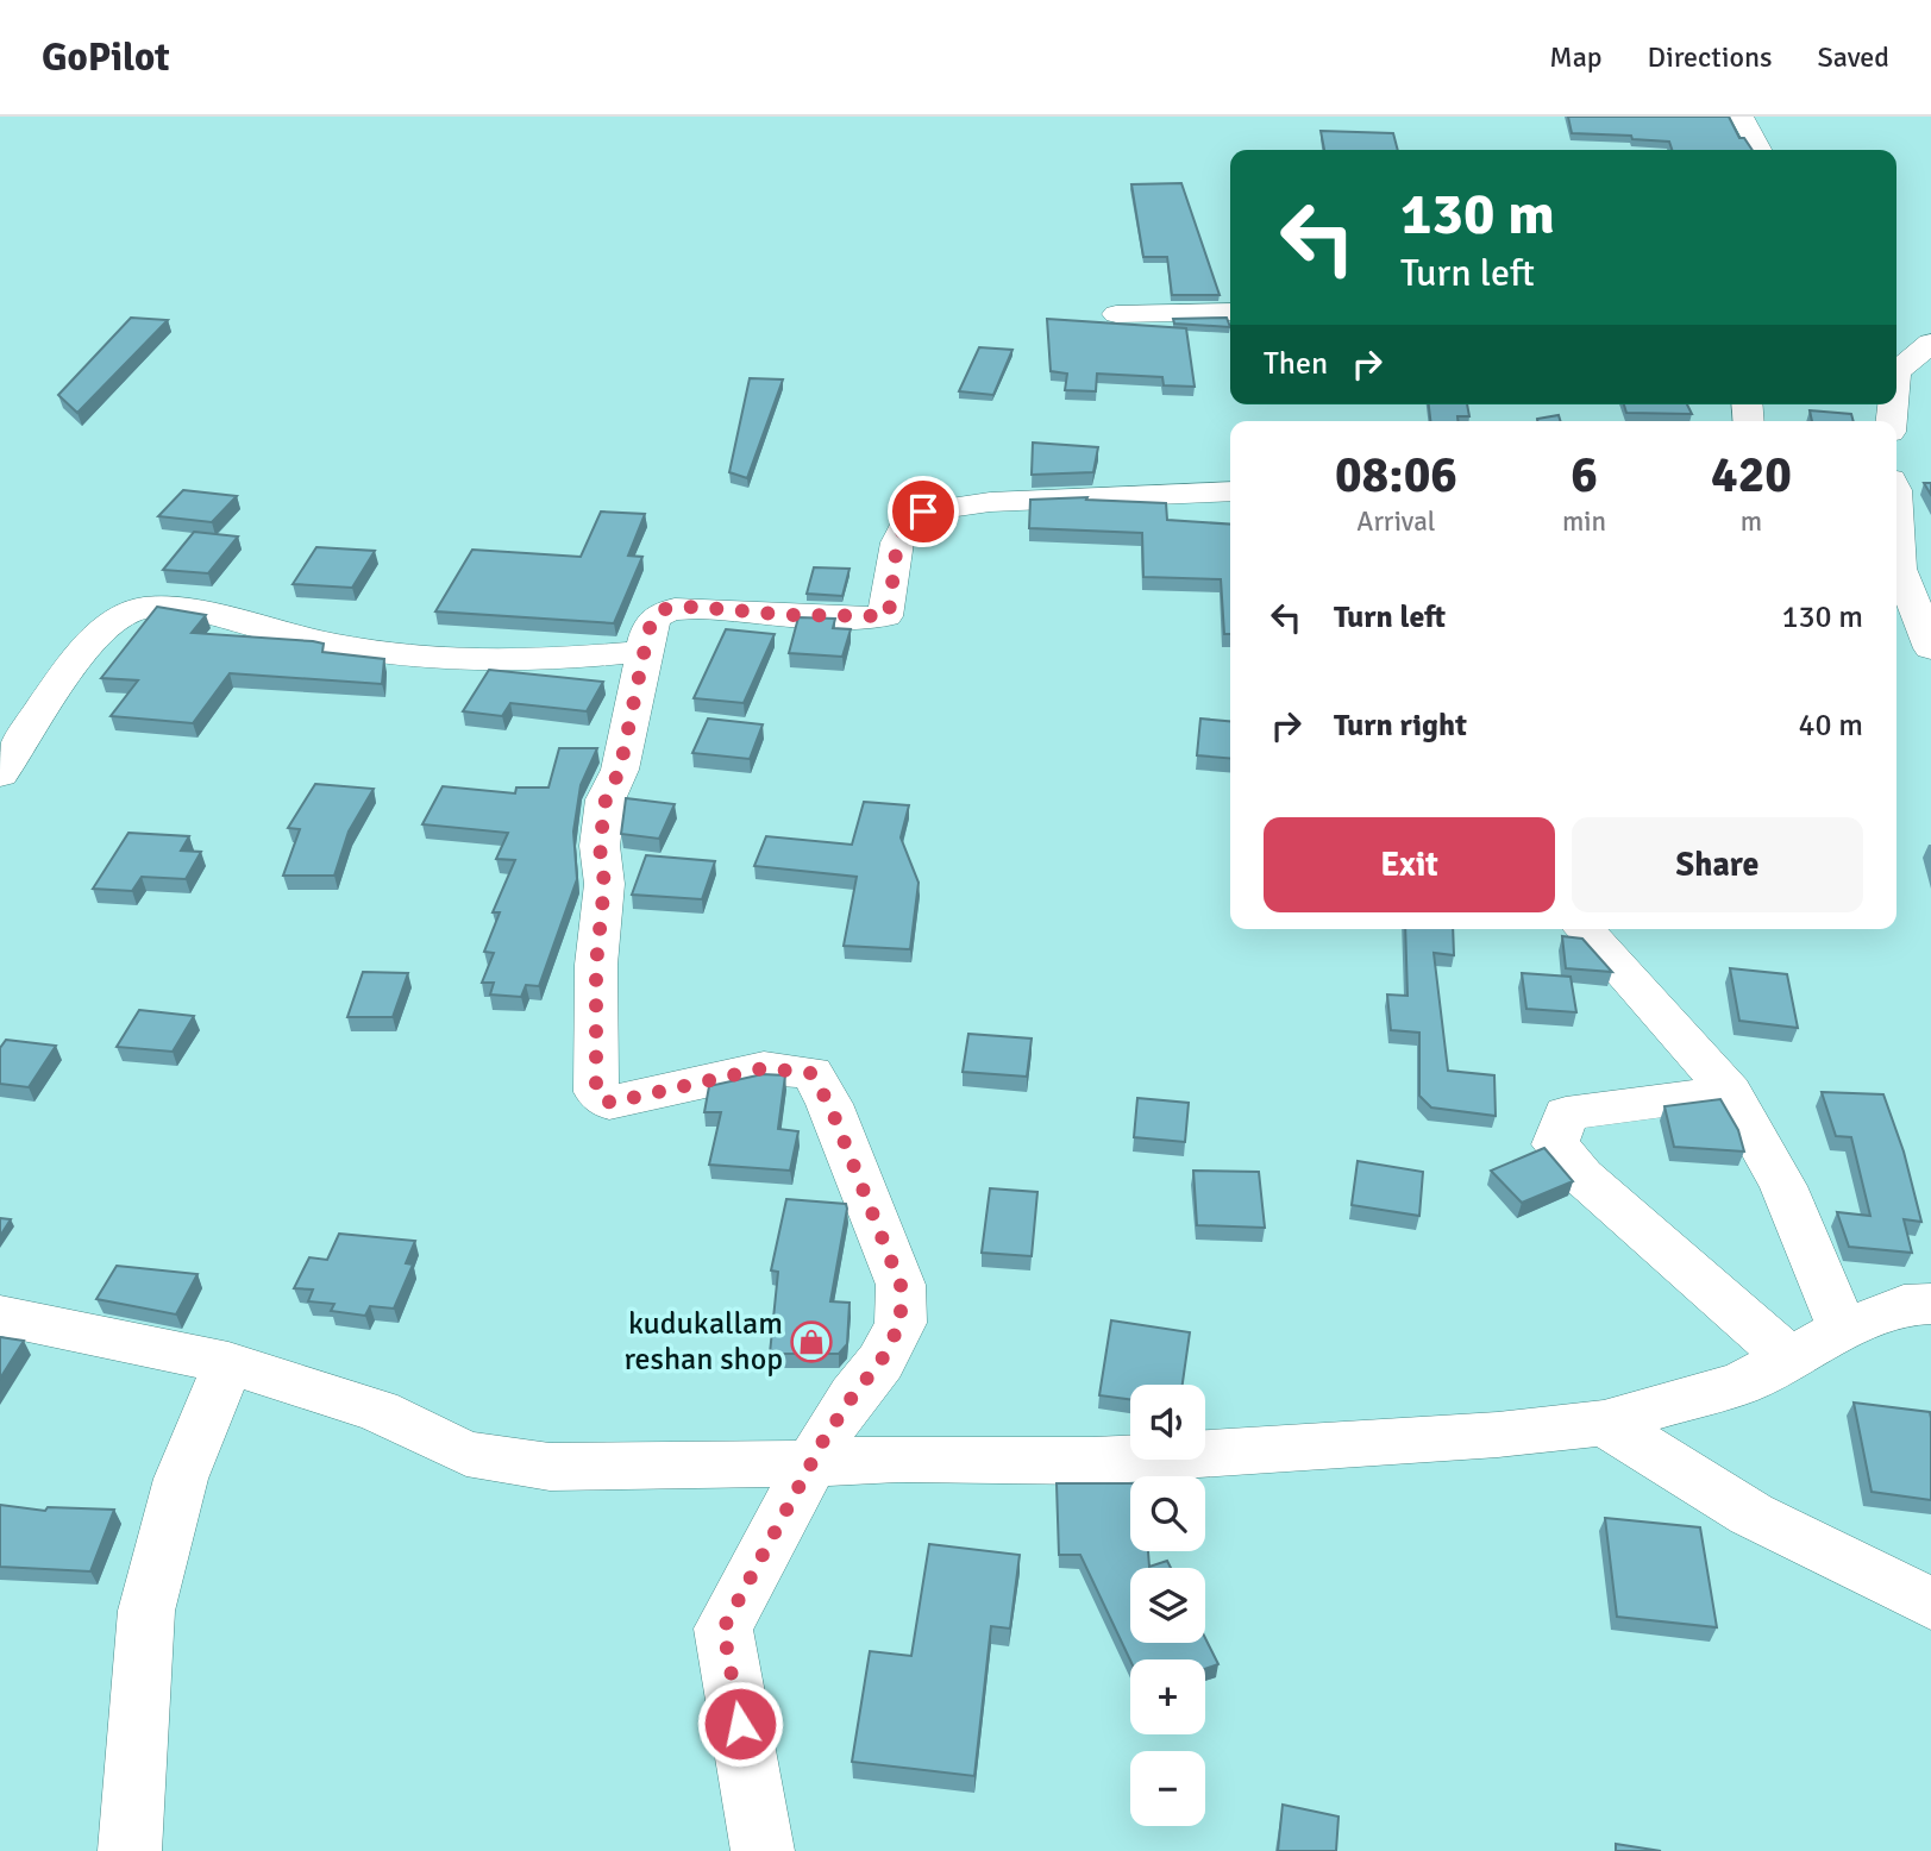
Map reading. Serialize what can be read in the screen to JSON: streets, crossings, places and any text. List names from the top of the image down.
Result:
{
  "places": {
    "shop": ["kudukallam reshan shop"]
  },
  "page": {
    "header": "GoPilot",
    "nav": ["Map", "Directions", "Saved"],
    "turn": ["130 m", "Turn left"],
    "then": "Then",
    "eta": [
      "08:06",
      "Arrival",
      "6",
      "min",
      "420",
      "m"
    ],
    "list": [
      {
        "name": "Turn left",
        "value": "130 m"
      },
      {
        "name": "Turn right",
        "value": "40 m"
      }
    ],
    "buttons": ["Exit", "Share"],
    "map_buttons": ["+", "−"]
  }
}
